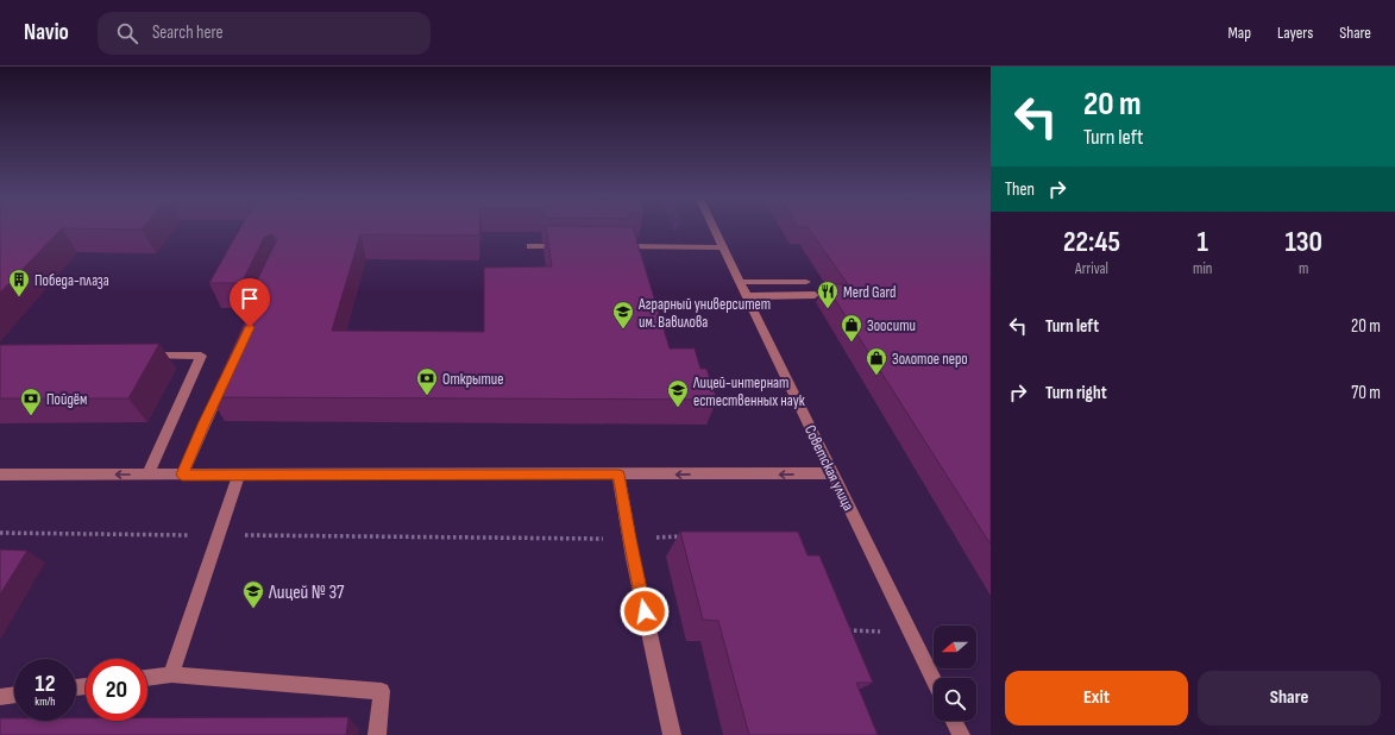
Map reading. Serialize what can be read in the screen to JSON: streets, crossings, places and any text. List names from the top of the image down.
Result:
{
  "streets": {
    "street": ["Советская улица"]
  },
  "places": {
    "building": ["Победа-плаза"],
    "restaurant": ["Merd Gard"],
    "school or university": ["Аграрный университет им. Вавилова", "Лицей-интернат естественных наук", "Лицей № 37"],
    "shop": ["Зоосити", "Золотое перо"],
    "bank": ["Открытие", "Пойдём"]
  },
  "north": "left",
  "page": {
    "header": "Navio",
    "search": "Search here",
    "nav": ["Map", "Layers", "Share"],
    "turn": ["20 m", "Turn left"],
    "then": "Then",
    "eta": [
      "22:45",
      "Arrival",
      "1",
      "min",
      "130",
      "m"
    ],
    "list": [
      {
        "name": "Turn left",
        "value": "20 m"
      },
      {
        "name": "Turn right",
        "value": "70 m"
      }
    ],
    "speed": "12 km/h",
    "limit": "20",
    "buttons": ["Exit", "Share"]
  }
}
